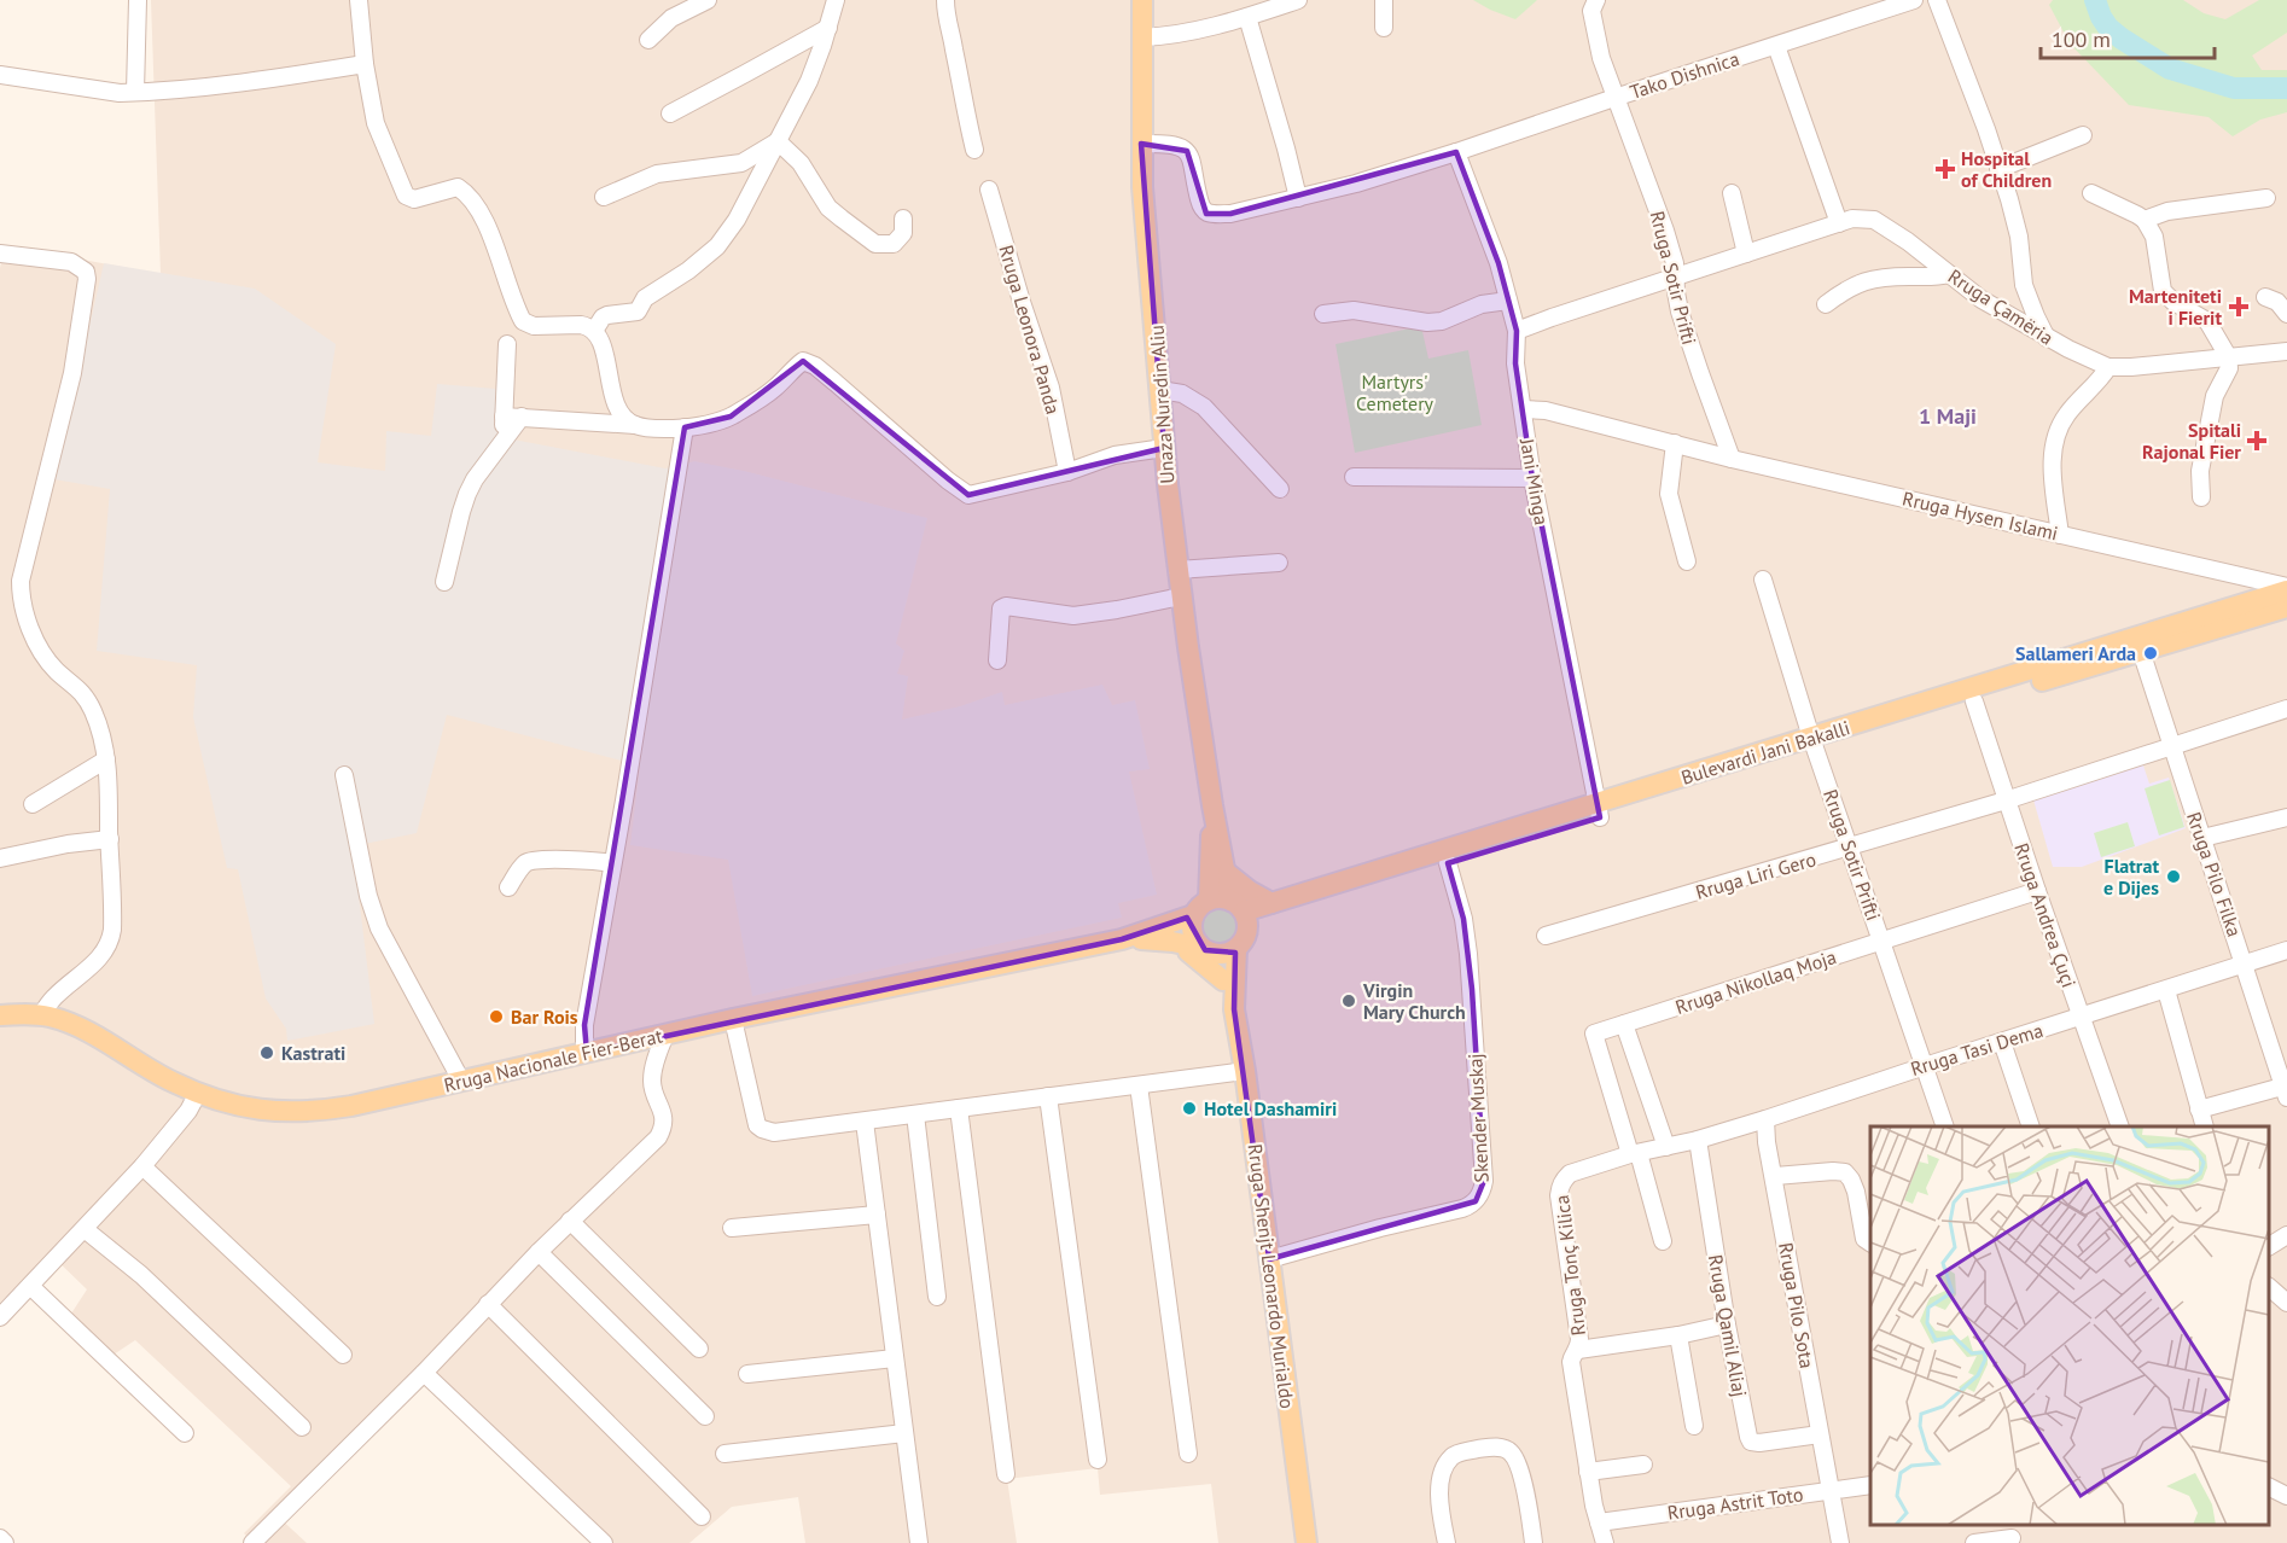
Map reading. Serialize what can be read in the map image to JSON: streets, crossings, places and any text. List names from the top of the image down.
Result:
{
  "streets": {
    "main road": [
      "Unaza Nuredin Aliu",
      "Bulevardi Jani Bakalli",
      "Rruga Nacionale Fier-Berat",
      "Rruga Shenjt Leonardo Murialdo"
    ],
    "street": [
      "Tako Dishnica",
      "Rruga Sotir Prifti",
      "Rruga Çamëria",
      "Rruga Leonora Panda",
      "Jani Minga",
      "Rruga Hysen Islami",
      "Rruga Pilo Filka",
      "Rruga Liri Gero",
      "Rruga Andrea Çuçi",
      "Rruga Nikollaq Moja",
      "Rruga Tasi Dema",
      "Skender Muskaj",
      "Rruga Tonç Kilica",
      "Rruga Pilo Sota",
      "Rruga Qamil Aliaj",
      "Rruga Astrit Toto"
    ]
  },
  "crossings": [
    ["Tako Dishnica", "Rruga Sotir Prifti"],
    ["Tako Dishnica", "Unaza Nuredin Aliu"],
    ["Tako Dishnica", "Jani Minga"],
    ["Rruga Sotir Prifti", "Rruga Çamëria"],
    ["Rruga Sotir Prifti", "Rruga Hysen Islami"],
    ["Rruga Sotir Prifti", "Bulevardi Jani Bakalli"],
    ["Rruga Sotir Prifti", "Rruga Liri Gero"],
    ["Rruga Sotir Prifti", "Rruga Nikollaq Moja"],
    ["Rruga Sotir Prifti", "Rruga Tasi Dema"],
    ["Rruga Çamëria", "Jani Minga"],
    ["Unaza Nuredin Aliu", "Bulevardi Jani Bakalli"],
    ["Unaza Nuredin Aliu", "Rruga Nacionale Fier-Berat"],
    ["Unaza Nuredin Aliu", "Rruga Shenjt Leonardo Murialdo"],
    ["Jani Minga", "Rruga Hysen Islami"],
    ["Jani Minga", "Bulevardi Jani Bakalli"],
    ["Rruga Hysen Islami", "Bulevardi Jani Bakalli"],
    ["Bulevardi Jani Bakalli", "Rruga Pilo Filka"],
    ["Bulevardi Jani Bakalli", "Rruga Andrea Çuçi"],
    ["Bulevardi Jani Bakalli", "Rruga Nacionale Fier-Berat"],
    ["Bulevardi Jani Bakalli", "Skender Muskaj"],
    ["Bulevardi Jani Bakalli", "Rruga Shenjt Leonardo Murialdo"],
    ["Rruga Pilo Filka", "Rruga Liri Gero"],
    ["Rruga Pilo Filka", "Rruga Tasi Dema"],
    ["Rruga Liri Gero", "Rruga Andrea Çuçi"],
    ["Rruga Andrea Çuçi", "Rruga Nikollaq Moja"],
    ["Rruga Andrea Çuçi", "Rruga Tasi Dema"],
    ["Rruga Nikollaq Moja", "Rruga Tasi Dema"],
    ["Rruga Nikollaq Moja", "Rruga Tonç Kilica"],
    ["Rruga Tasi Dema", "Rruga Tonç Kilica"],
    ["Rruga Tasi Dema", "Rruga Pilo Sota"],
    ["Rruga Tasi Dema", "Rruga Qamil Aliaj"],
    ["Rruga Nacionale Fier-Berat", "Rruga Shenjt Leonardo Murialdo"],
    ["Skender Muskaj", "Rruga Shenjt Leonardo Murialdo"],
    ["Rruga Tonç Kilica", "Rruga Astrit Toto"],
    ["Rruga Pilo Sota", "Rruga Qamil Aliaj"],
    ["Rruga Pilo Sota", "Rruga Astrit Toto"]
  ],
  "districts": ["1 Maji"],
  "parks": ["Martyrs' Cemetery"],
  "places": {
    "health": ["Hospital of Children", "Marteniteti i Fierit", "Spitali Rajonal Fier"],
    "other": [
      "Sallameri Arda",
      "Flatrat e Dijes",
      "Virgin Mary Church",
      "Bar Rois",
      "Kastrati",
      "Hotel Dashamiri"
    ]
  },
  "scale_bar": "100 m"
}
